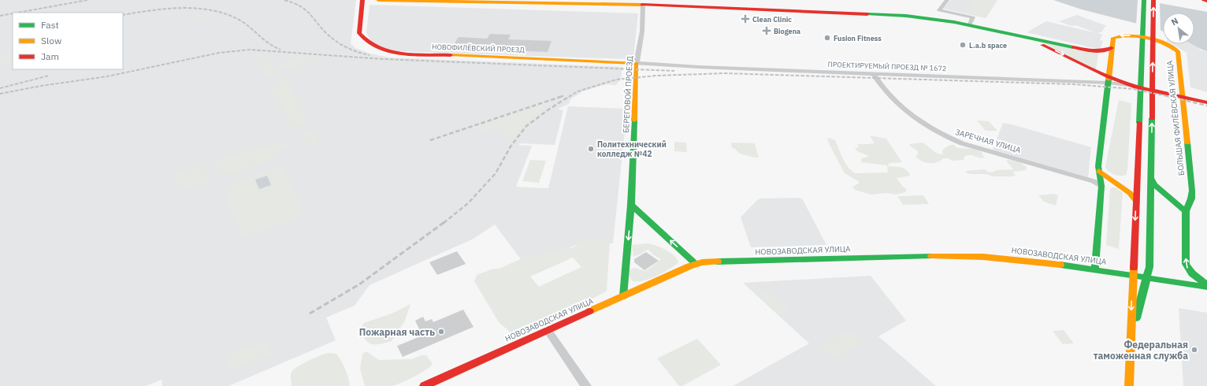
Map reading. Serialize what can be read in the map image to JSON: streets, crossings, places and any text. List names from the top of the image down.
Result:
{
  "streets": {
    "street": [
      "НОВОФИЛЁВСКИЙ ПРОЕЗД",
      "ПРОЕКТИРУЕМЫЙ ПРОЕЗД № 1672",
      "БЕРЕГОВОЙ ПРОЕЗД",
      "БОЛЬШАЯ ФИЛЁВСКАЯ УЛИЦА",
      "ЗАРЕЧНАЯ УЛИЦА",
      "НОВОЗАВОДСКАЯ УЛИЦА"
    ]
  },
  "crossings": [
    ["НОВОФИЛЁВСКИЙ ПРОЕЗД", "ПРОЕКТИРУЕМЫЙ ПРОЕЗД № 1672"],
    ["НОВОФИЛЁВСКИЙ ПРОЕЗД", "БЕРЕГОВОЙ ПРОЕЗД"],
    ["ПРОЕКТИРУЕМЫЙ ПРОЕЗД № 1672", "БЕРЕГОВОЙ ПРОЕЗД"],
    ["ПРОЕКТИРУЕМЫЙ ПРОЕЗД № 1672", "БОЛЬШАЯ ФИЛЁВСКАЯ УЛИЦА"],
    ["ПРОЕКТИРУЕМЫЙ ПРОЕЗД № 1672", "ЗАРЕЧНАЯ УЛИЦА"],
    ["БЕРЕГОВОЙ ПРОЕЗД", "НОВОЗАВОДСКАЯ УЛИЦА"],
    ["БОЛЬШАЯ ФИЛЁВСКАЯ УЛИЦА", "ЗАРЕЧНАЯ УЛИЦА"],
    ["БОЛЬШАЯ ФИЛЁВСКАЯ УЛИЦА", "НОВОЗАВОДСКАЯ УЛИЦА"]
  ],
  "places": {
    "health": ["Clean Clinic", "Biogena"],
    "other": [
      "Fusion Fitness",
      "L.a.b space",
      "Политехнический колледж №42",
      "Пожарная часть",
      "Федеральная таможенная служба"
    ]
  },
  "legend": ["Fast", "Slow", "Jam"],
  "north": "top left"
}
